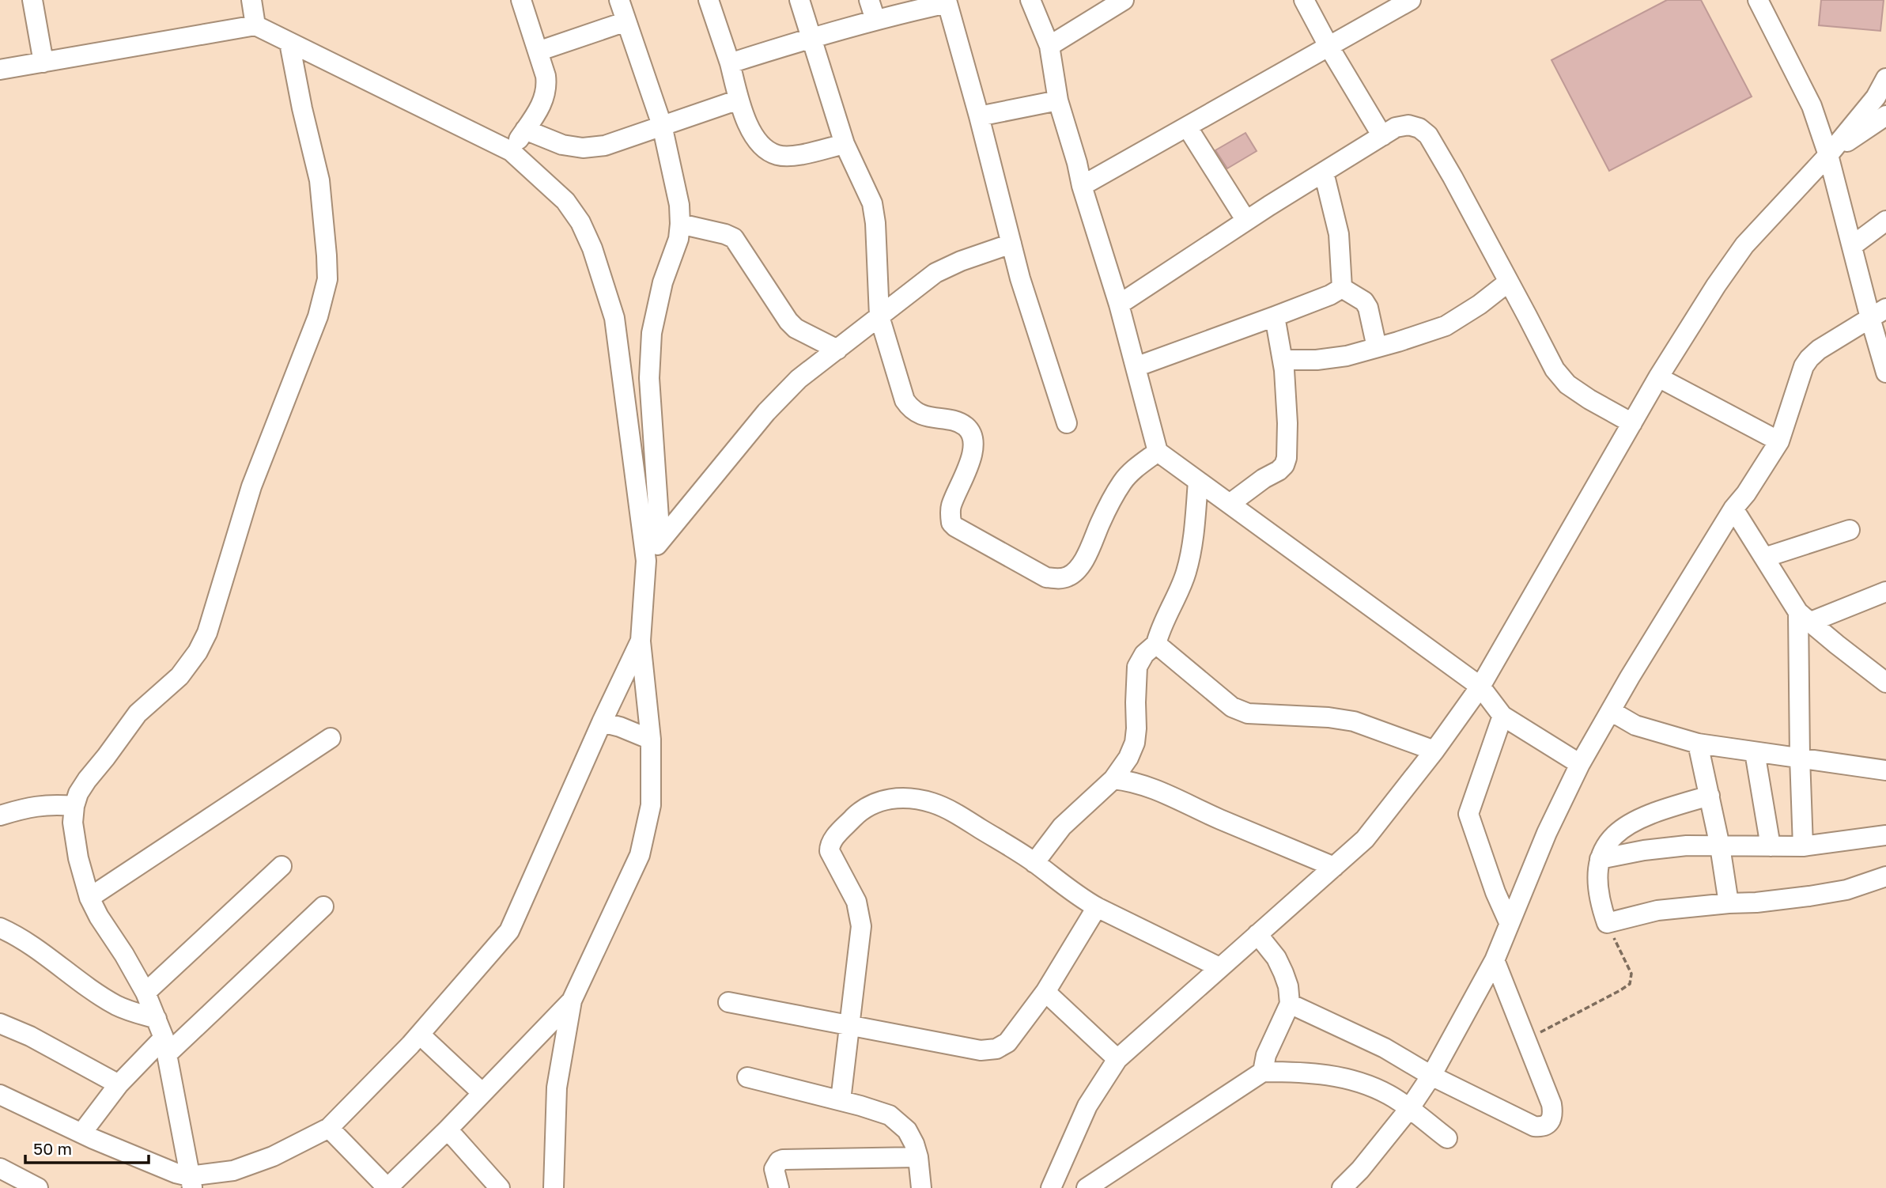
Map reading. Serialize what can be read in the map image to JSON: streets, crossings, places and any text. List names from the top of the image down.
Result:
{
  "scale_bar": "50 m"
}
